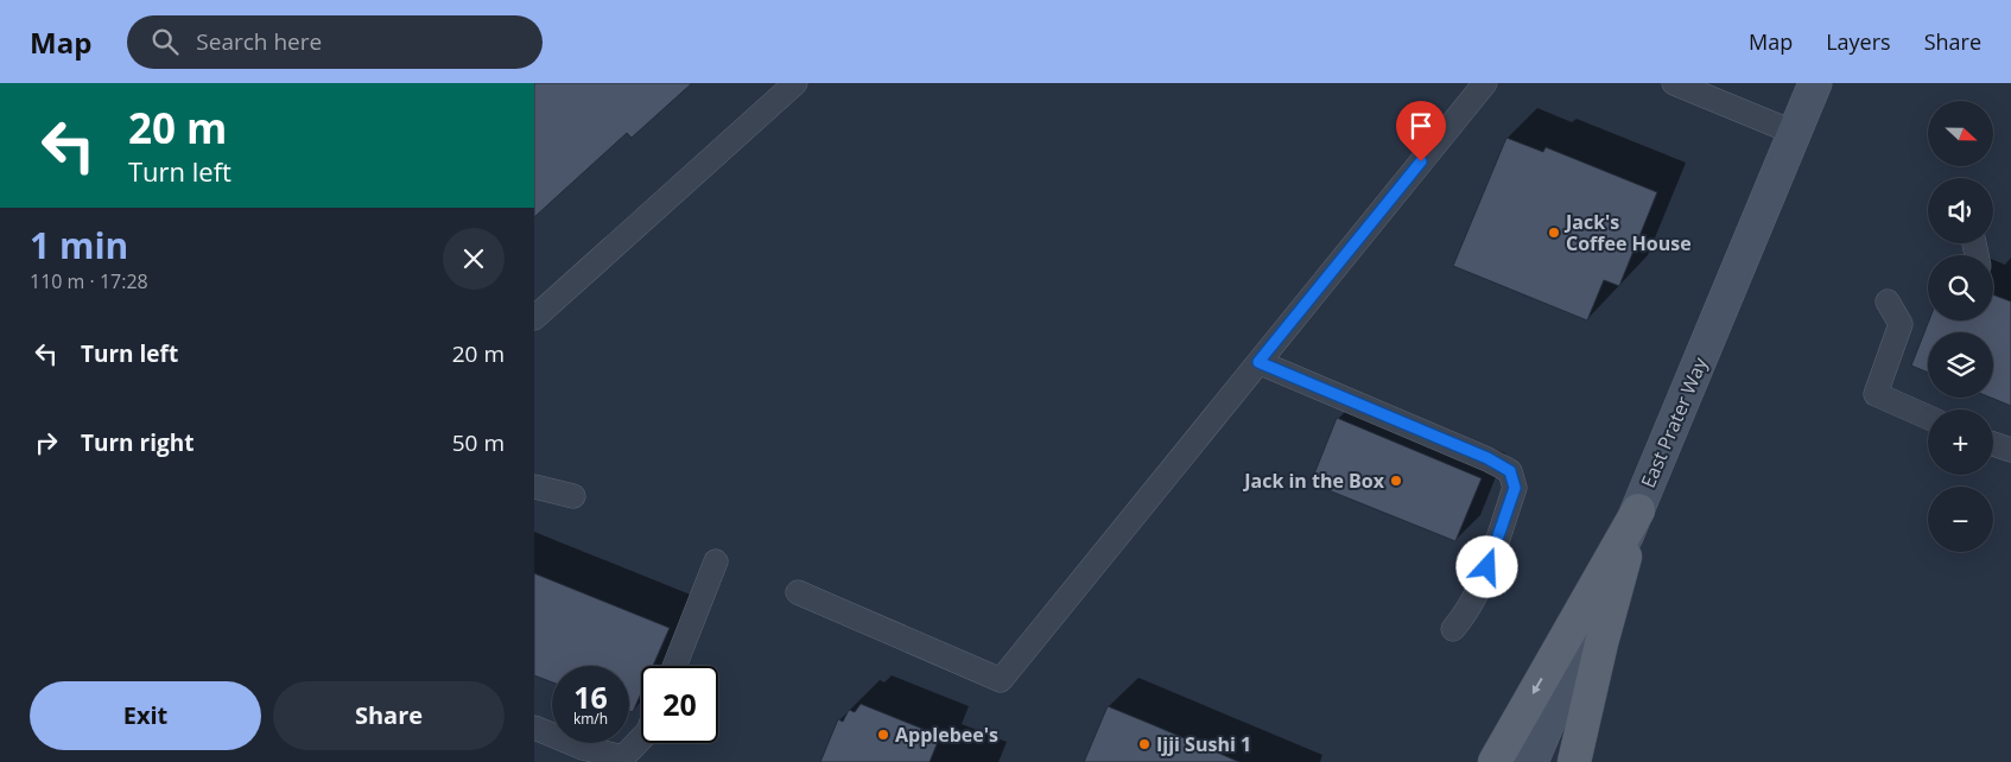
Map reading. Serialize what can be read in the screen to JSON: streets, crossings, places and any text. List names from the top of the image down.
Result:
{
  "streets": {
    "main road": ["East Prater Way"]
  },
  "places": [
    "Jack's Coffee House",
    "Jack in the Box",
    "Applebee's",
    "Ijji Sushi 1"
  ],
  "north": "right",
  "page": {
    "header": "Map",
    "search": "Search here",
    "nav": ["Map", "Layers", "Share"],
    "turn": ["20 m", "Turn left"],
    "map_buttons": ["+", "−"],
    "heading": ["1 min", "110 m · 17:28"],
    "list": [
      {
        "name": "Turn left",
        "value": "20 m"
      },
      {
        "name": "Turn right",
        "value": "50 m"
      }
    ],
    "speed": "16 km/h",
    "limit": "20",
    "buttons": ["Exit", "Share"]
  }
}
